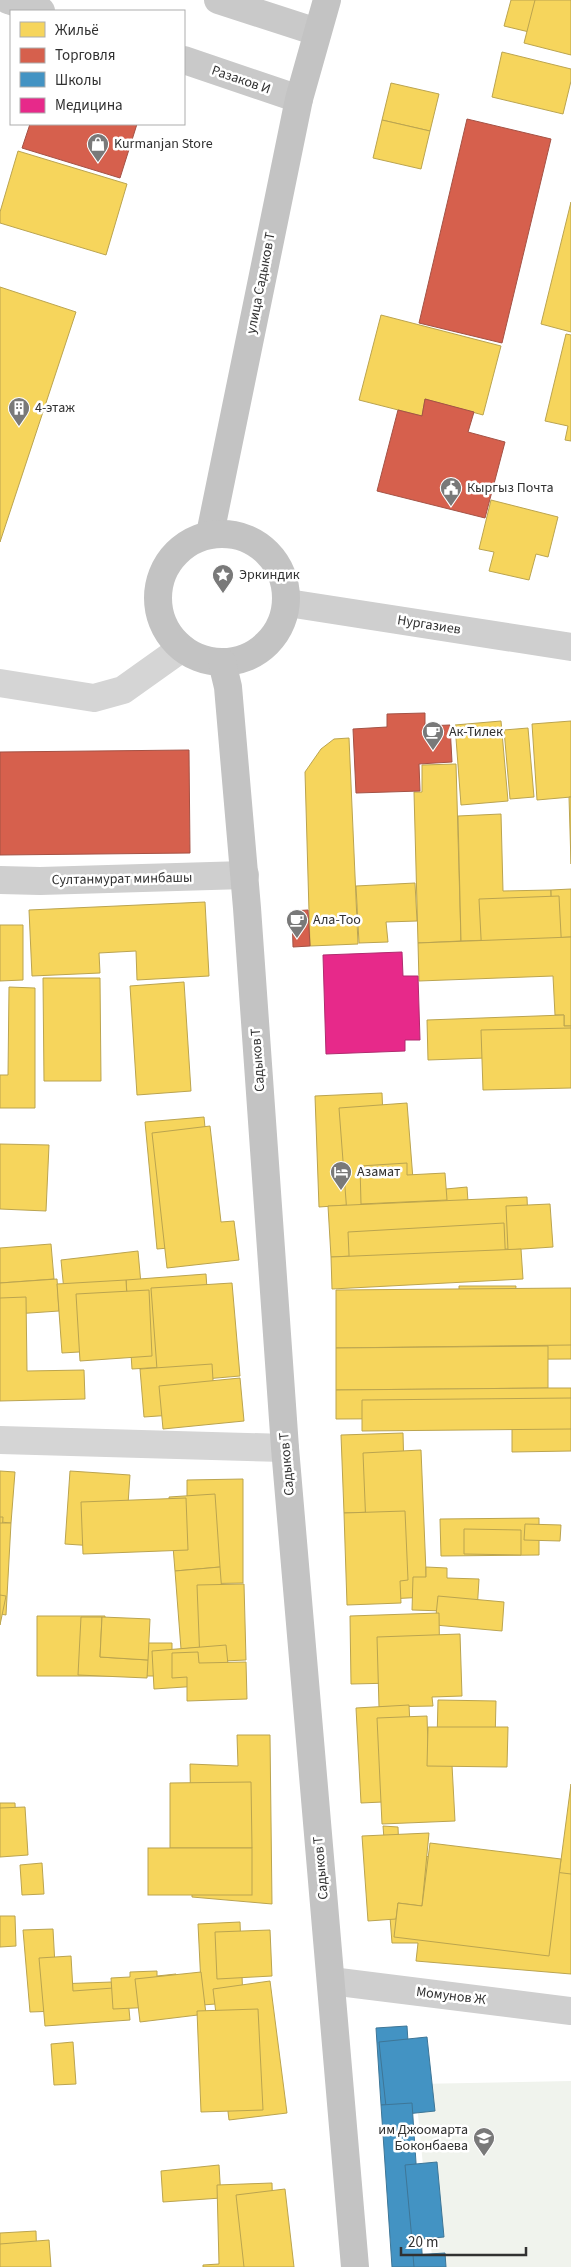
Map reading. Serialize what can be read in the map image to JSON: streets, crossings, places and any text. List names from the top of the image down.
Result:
{
  "streets": {
    "highway": ["улица Садыков Т", "Садыков Т"],
    "main road": ["Разаков И"],
    "street": ["Нургазиев", "Султанмурат минбашы", "Момунов Ж"]
  },
  "crossings": [
    ["Разаков И", "улица Садыков Т"],
    ["улица Садыков Т", "Нургазиев"],
    ["улица Садыков Т", "Садыков Т"],
    ["Нургазиев", "Садыков Т"],
    ["Султанмурат минбашы", "Садыков Т"],
    ["Садыков Т", "Момунов Ж"]
  ],
  "places": {
    "shop": ["Kurmanjan Store"],
    "building": ["4-этаж"],
    "public building": ["Кыргыз Почта"],
    "place": ["Эркиндик"],
    "cafe": ["Ак-Тилек", "Ала-Тоо"],
    "hotel": ["Азамат"],
    "school or university": ["им Джоомарта Боконбаева"]
  },
  "legend": [
    "Жильё",
    "Торговля",
    "Школы",
    "Медицина"
  ],
  "scale_bar": "20 m"
}
